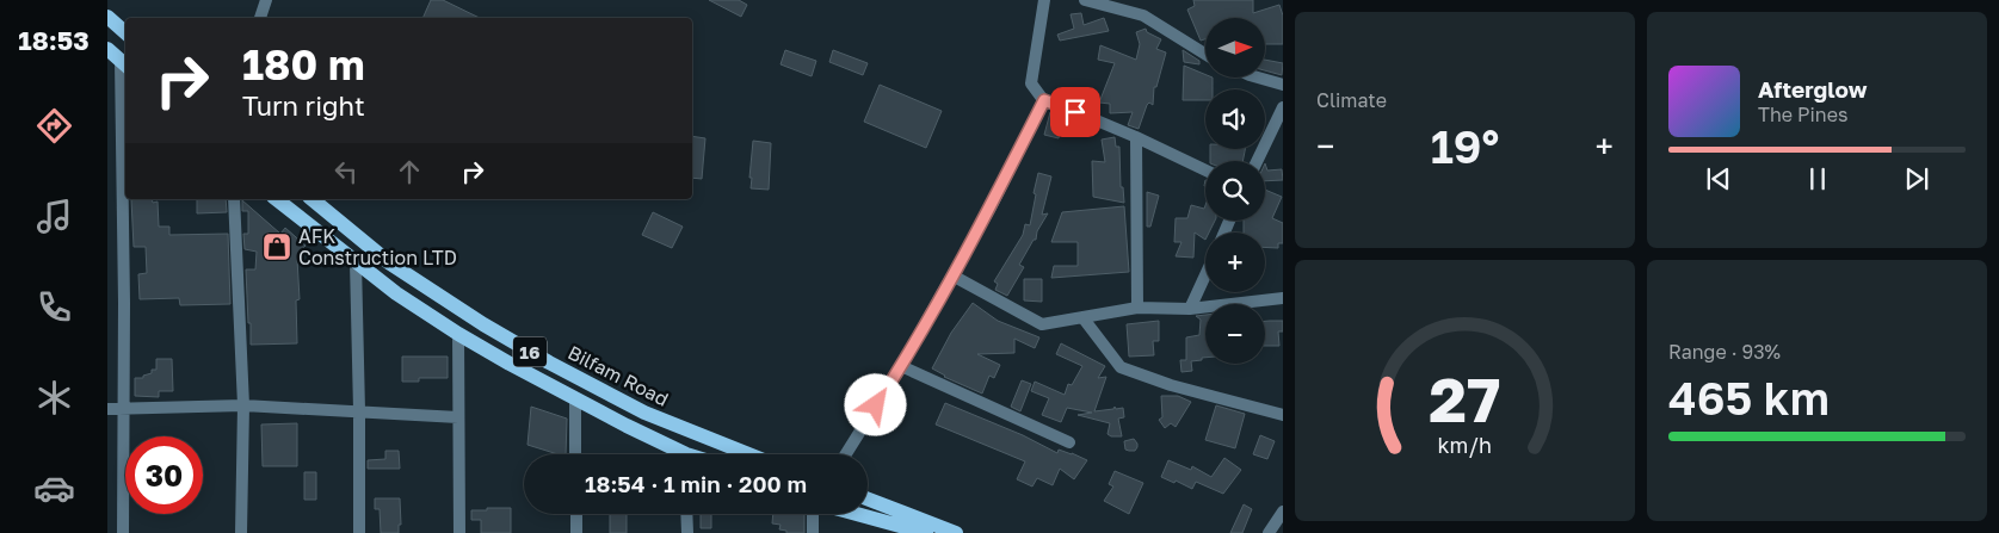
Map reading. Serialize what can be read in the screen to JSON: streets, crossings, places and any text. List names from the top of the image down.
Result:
{
  "streets": {
    "main road": ["16", "Bilfam Road"]
  },
  "places": {
    "shop": ["AFK Construction LTD"]
  },
  "north": "right",
  "page": {
    "tabs": "18:53",
    "tile": [
      "Climate",
      ["Range · 93%", "465 km"]
    ],
    "map_buttons": ["+", "−"],
    "turn": ["180 m", "Turn right"],
    "song": ["Afterglow", "The Pines"],
    "heat": ["−", "19°", "+"],
    "limit": "30",
    "trip": "18:54 · 1 min · 200 m",
    "gauge": ["27", "km/h"]
  }
}
